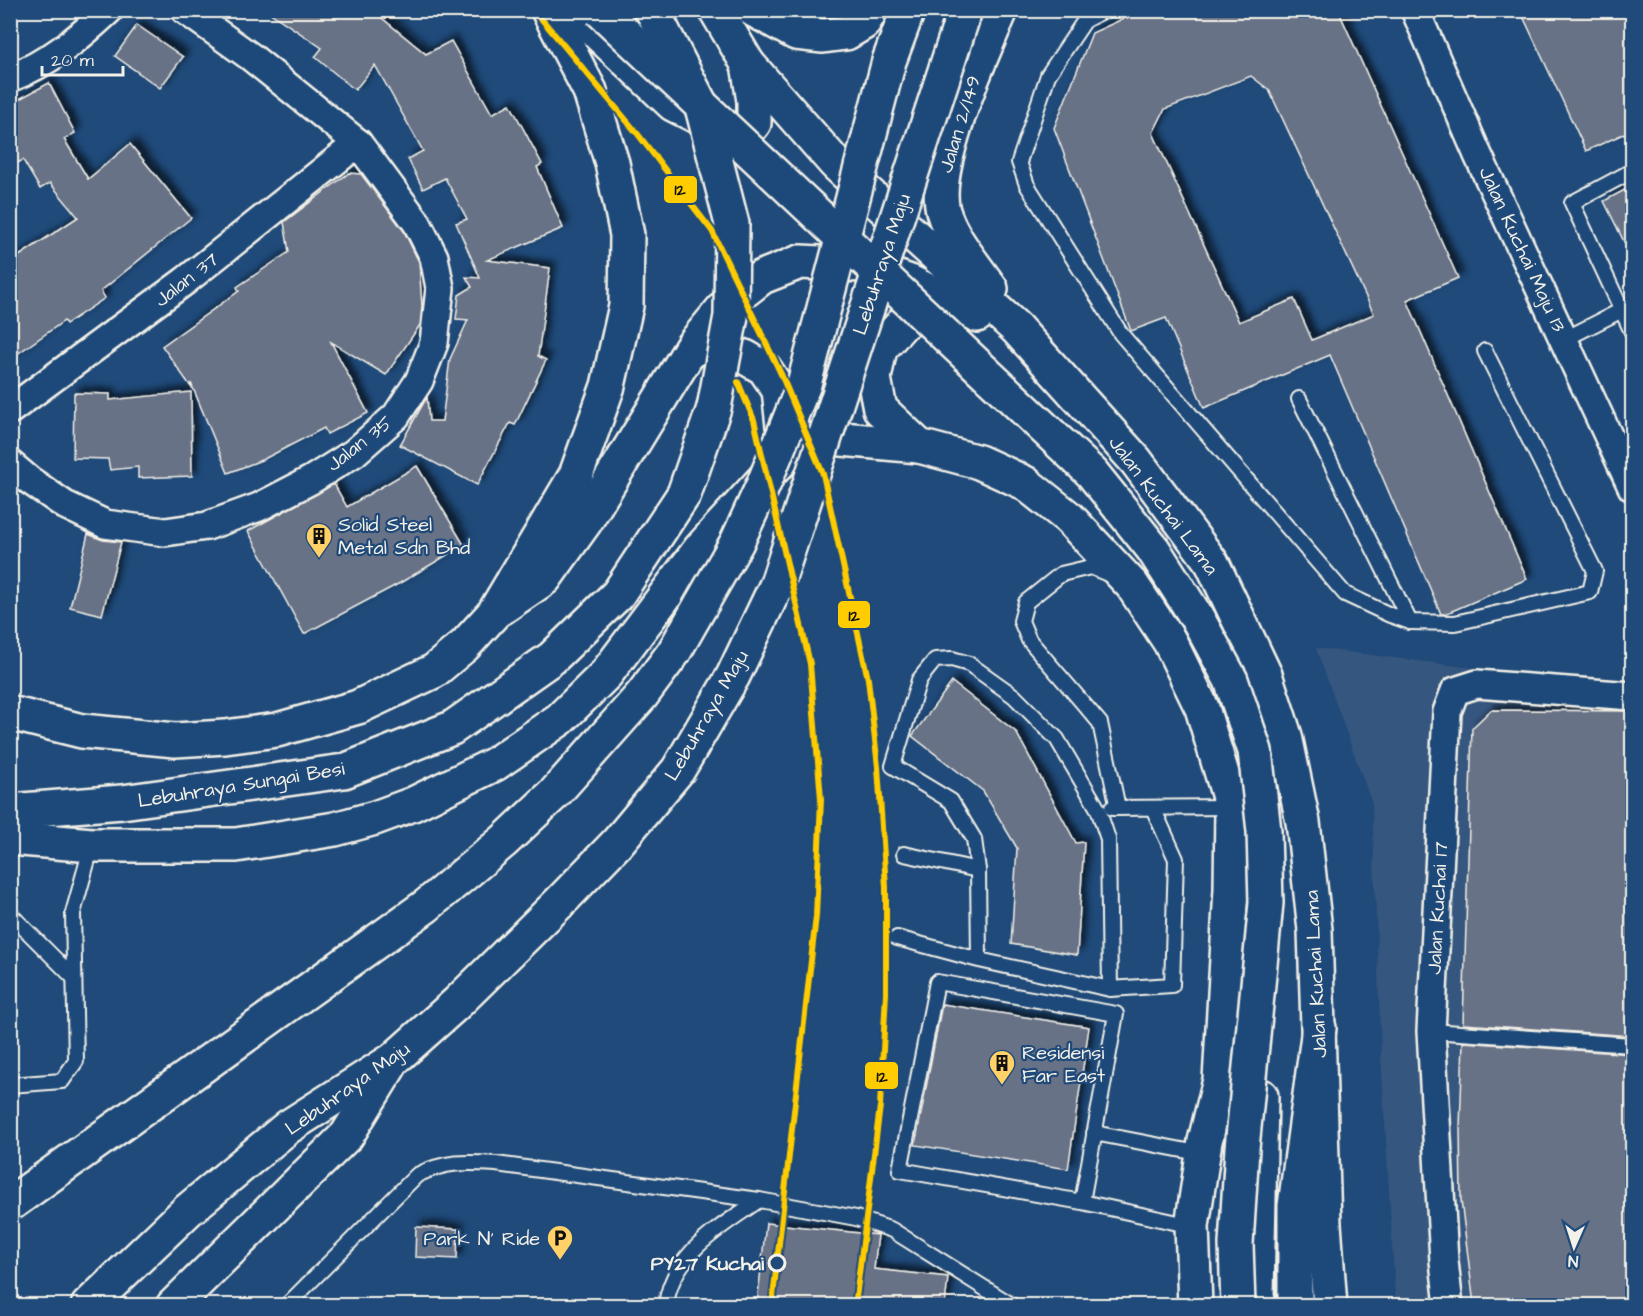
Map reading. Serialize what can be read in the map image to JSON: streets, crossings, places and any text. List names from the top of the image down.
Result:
{
  "streets": {
    "main road": [
      "Jalan 2/149",
      "Lebuhraya Maju",
      "Jalan Kuchai Lama",
      "Lebuhraya Sungai Besi"
    ],
    "street": [
      "Jalan Kuchai Maju 13",
      "Jalan 37",
      "Jalan 35",
      "Jalan Kuchai 17"
    ]
  },
  "crossings": [
    ["Jalan 2/149", "Jalan Kuchai Lama"],
    ["Jalan 37", "Jalan 35"]
  ],
  "places": {
    "building": ["Solid Steel Metal Sdn Bhd", "Residensi Far East"],
    "parking": ["Park N' Ride"],
    "other": ["PY27 Kuchai"]
  },
  "lines": ["transit line 12"],
  "scale_bar": "20 m",
  "north": "bottom"
}
